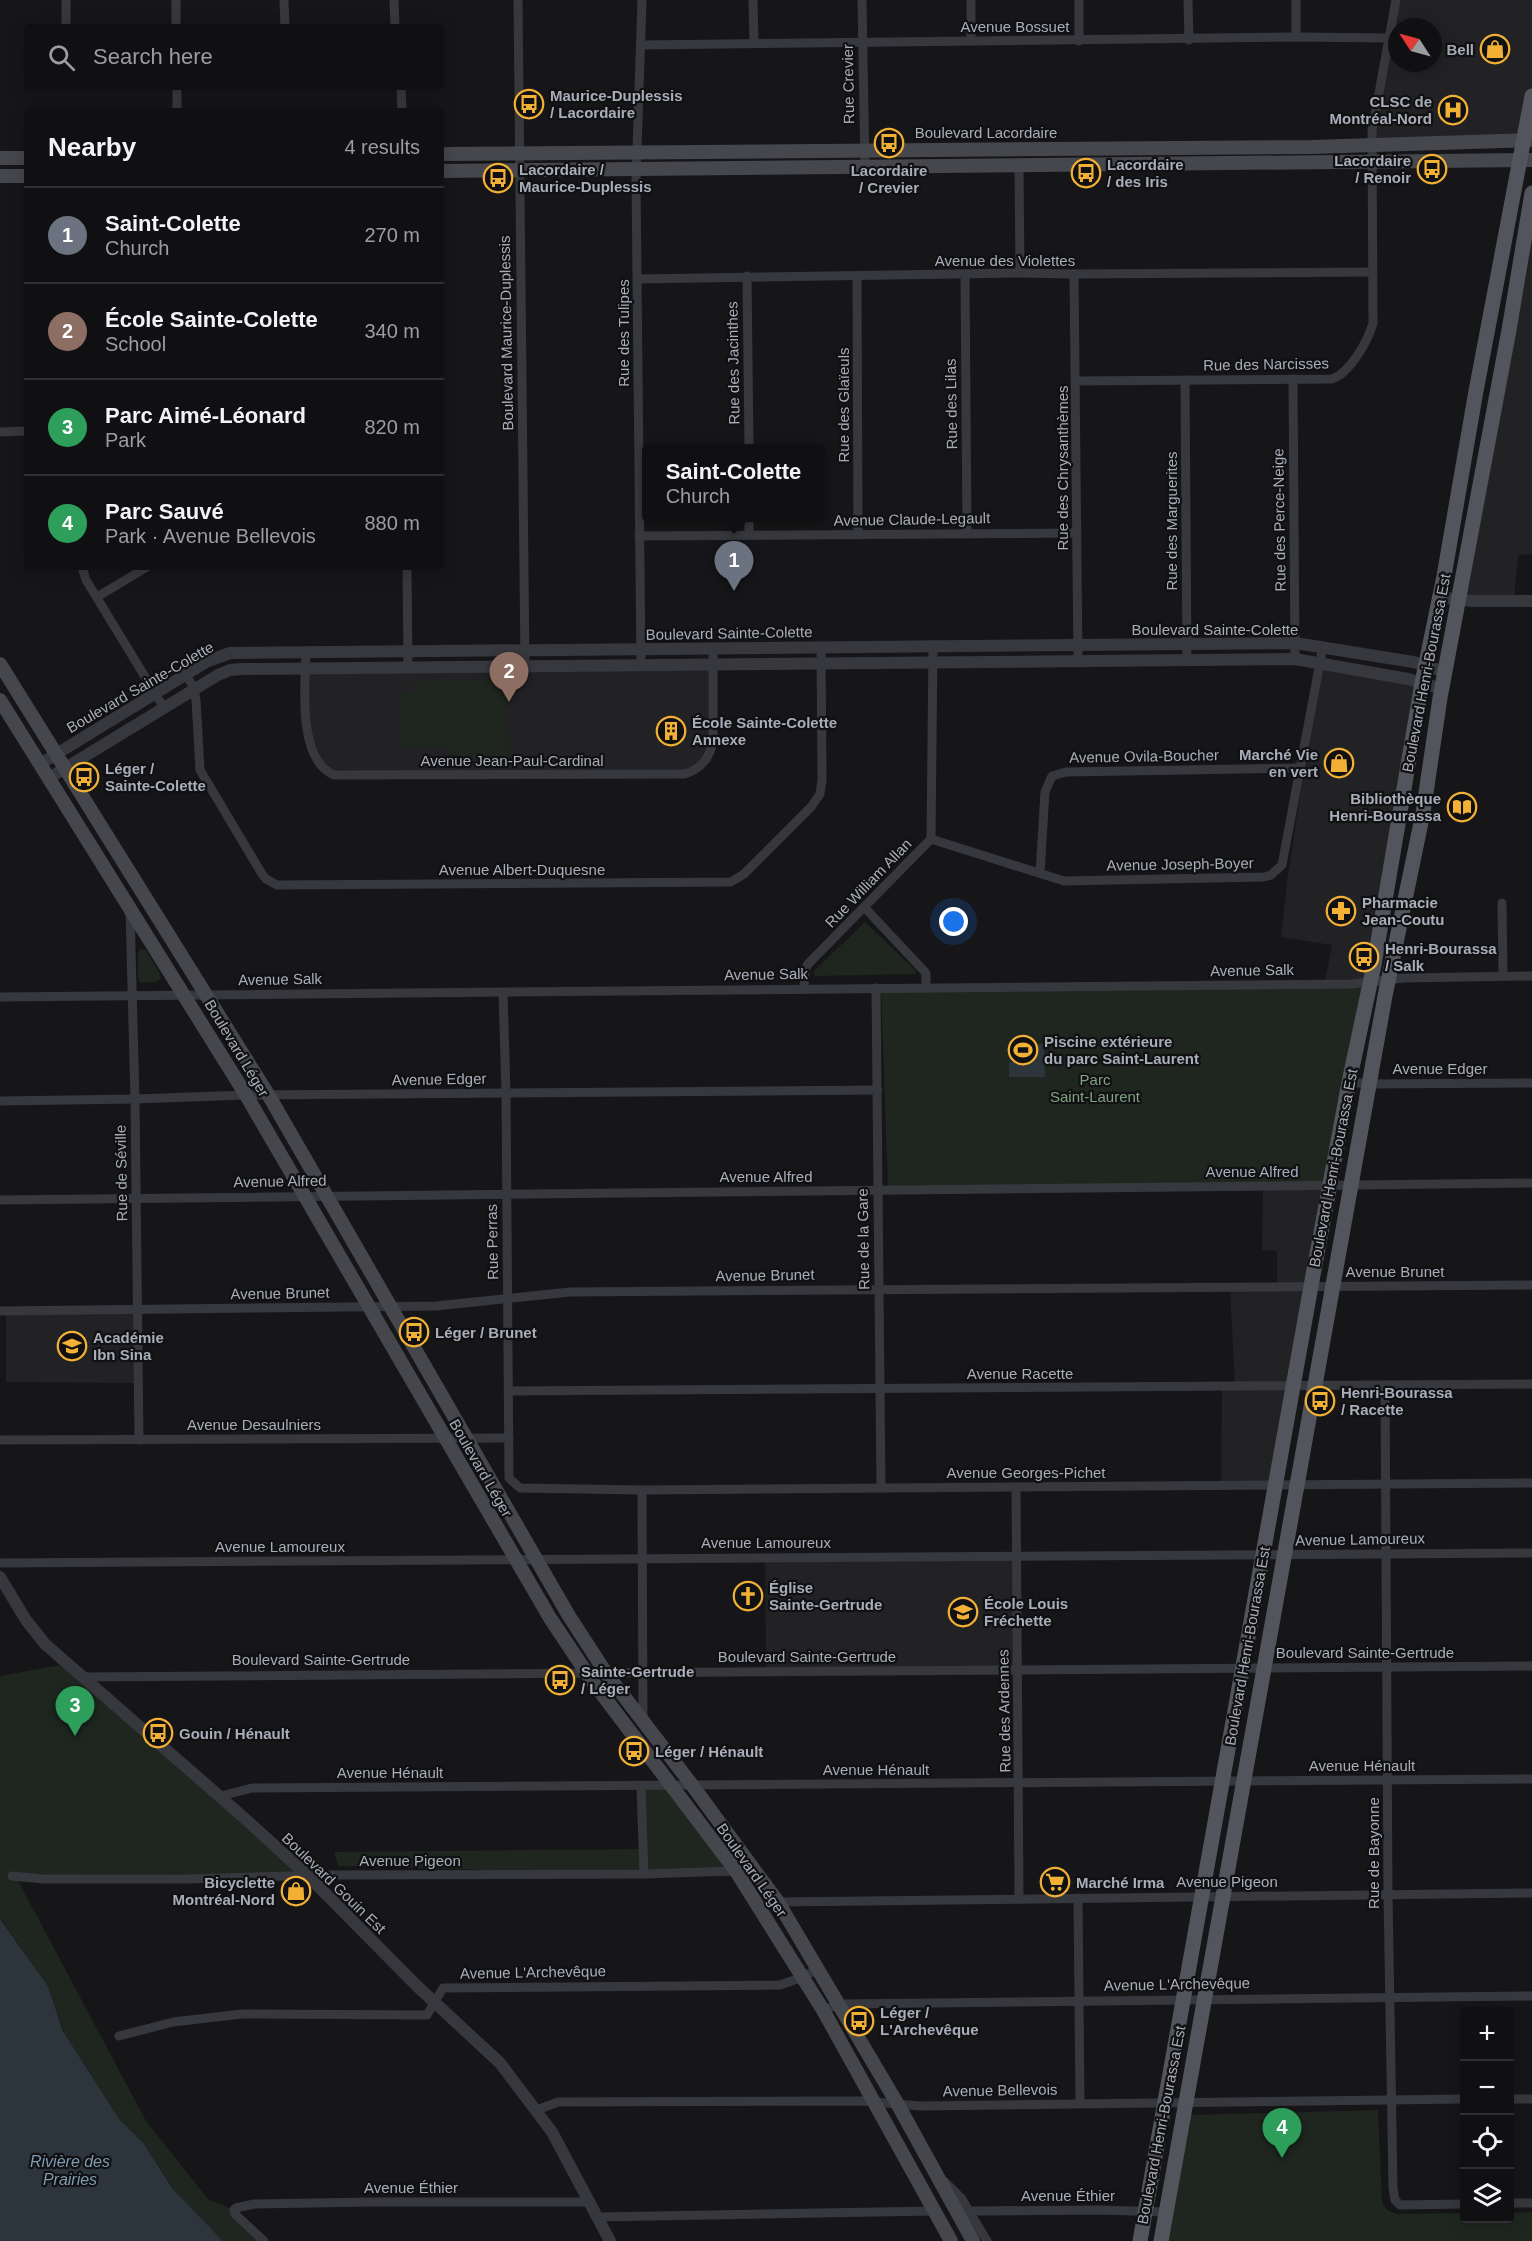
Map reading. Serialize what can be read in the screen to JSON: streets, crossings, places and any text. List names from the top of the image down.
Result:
{
  "streets": {
    "main road": ["Boulevard Lacordaire", "Boulevard Henri-Bourassa Est", "Boulevard Léger"],
    "street": [
      "Avenue Bossuet",
      "Rue Crevier",
      "Avenue des Violettes",
      "Boulevard Maurice-Duplessis",
      "Rue des Tulipes",
      "Rue des Jacinthes",
      "Rue des Narcisses",
      "Rue des Lilas",
      "Rue des Glaïeuls",
      "Rue des Chrysanthèmes",
      "Avenue Claude-Legault",
      "Rue des Perce-Neige",
      "Rue des Marguerites",
      "Boulevard Sainte-Colette",
      "Avenue Ovila-Boucher",
      "Avenue Jean-Paul-Cardinal",
      "Avenue Joseph-Boyer",
      "Avenue Albert-Duquesne",
      "Rue William Allan",
      "Avenue Salk",
      "Avenue Edger",
      "Avenue Alfred",
      "Rue de Séville",
      "Rue de la Gare",
      "Rue Perras",
      "Avenue Brunet",
      "Avenue Racette",
      "Avenue Desaulniers",
      "Avenue Georges-Pichet",
      "Avenue Lamoureux",
      "Boulevard Sainte-Gertrude",
      "Rue des Ardennes",
      "Avenue Hénault",
      "Rue de Bayonne",
      "Avenue Pigeon",
      "Boulevard Gouin Est",
      "Avenue L'Archevêque",
      "Avenue Bellevois",
      "Avenue Éthier"
    ]
  },
  "crossings": [
    ["Avenue Bossuet", "Rue Crevier"],
    ["Avenue Bossuet", "Rue des Tulipes"],
    ["Rue Crevier", "Boulevard Lacordaire"],
    ["Boulevard Lacordaire", "Boulevard Maurice-Duplessis"],
    ["Boulevard Lacordaire", "Rue des Tulipes"],
    ["Boulevard Lacordaire", "Rue des Narcisses"],
    ["Boulevard Lacordaire", "Boulevard Henri-Bourassa Est"],
    ["Avenue des Violettes", "Rue des Tulipes"],
    ["Avenue des Violettes", "Rue des Jacinthes"],
    ["Avenue des Violettes", "Rue des Narcisses"],
    ["Avenue des Violettes", "Rue des Lilas"],
    ["Avenue des Violettes", "Rue des Glaïeuls"],
    ["Avenue des Violettes", "Rue des Chrysanthèmes"],
    ["Boulevard Maurice-Duplessis", "Boulevard Sainte-Colette"],
    ["Rue des Tulipes", "Avenue Claude-Legault"],
    ["Rue des Tulipes", "Boulevard Sainte-Colette"],
    ["Rue des Narcisses", "Rue des Chrysanthèmes"],
    ["Rue des Narcisses", "Rue des Perce-Neige"],
    ["Rue des Narcisses", "Rue des Marguerites"],
    ["Rue des Lilas", "Avenue Claude-Legault"],
    ["Rue des Glaïeuls", "Avenue Claude-Legault"],
    ["Rue des Chrysanthèmes", "Avenue Claude-Legault"],
    ["Rue des Chrysanthèmes", "Boulevard Sainte-Colette"],
    ["Rue des Perce-Neige", "Boulevard Sainte-Colette"],
    ["Rue des Marguerites", "Boulevard Sainte-Colette"],
    ["Boulevard Sainte-Colette", "Boulevard Henri-Bourassa Est"],
    ["Boulevard Sainte-Colette", "Avenue Jean-Paul-Cardinal"],
    ["Boulevard Sainte-Colette", "Avenue Joseph-Boyer"],
    ["Boulevard Sainte-Colette", "Avenue Albert-Duquesne"],
    ["Boulevard Sainte-Colette", "Rue William Allan"],
    ["Boulevard Sainte-Colette", "Boulevard Léger"],
    ["Boulevard Henri-Bourassa Est", "Avenue Salk"],
    ["Boulevard Henri-Bourassa Est", "Avenue Edger"],
    ["Boulevard Henri-Bourassa Est", "Avenue Alfred"],
    ["Boulevard Henri-Bourassa Est", "Avenue Brunet"],
    ["Boulevard Henri-Bourassa Est", "Avenue Racette"],
    ["Boulevard Henri-Bourassa Est", "Avenue Georges-Pichet"],
    ["Boulevard Henri-Bourassa Est", "Avenue Lamoureux"],
    ["Boulevard Henri-Bourassa Est", "Boulevard Sainte-Gertrude"],
    ["Boulevard Henri-Bourassa Est", "Avenue Hénault"],
    ["Boulevard Henri-Bourassa Est", "Avenue Pigeon"],
    ["Boulevard Henri-Bourassa Est", "Avenue L'Archevêque"],
    ["Boulevard Henri-Bourassa Est", "Avenue Bellevois"],
    ["Boulevard Henri-Bourassa Est", "Avenue Éthier"],
    ["Avenue Ovila-Boucher", "Avenue Joseph-Boyer"],
    ["Avenue Joseph-Boyer", "Rue William Allan"],
    ["Rue William Allan", "Avenue Salk"],
    ["Avenue Salk", "Boulevard Léger"],
    ["Avenue Salk", "Rue de Séville"],
    ["Avenue Salk", "Rue de la Gare"],
    ["Avenue Salk", "Rue Perras"],
    ["Boulevard Léger", "Avenue Edger"],
    ["Boulevard Léger", "Avenue Alfred"],
    ["Boulevard Léger", "Rue de Séville"],
    ["Boulevard Léger", "Avenue Brunet"],
    ["Boulevard Léger", "Avenue Desaulniers"],
    ["Boulevard Léger", "Avenue Lamoureux"],
    ["Boulevard Léger", "Boulevard Sainte-Gertrude"],
    ["Boulevard Léger", "Avenue Hénault"],
    ["Boulevard Léger", "Avenue Pigeon"],
    ["Boulevard Léger", "Avenue L'Archevêque"],
    ["Boulevard Léger", "Avenue Bellevois"],
    ["Boulevard Léger", "Avenue Éthier"],
    ["Avenue Edger", "Rue de Séville"],
    ["Avenue Edger", "Rue de la Gare"],
    ["Avenue Edger", "Rue Perras"],
    ["Avenue Alfred", "Rue de Séville"],
    ["Avenue Alfred", "Rue de la Gare"],
    ["Avenue Alfred", "Rue Perras"],
    ["Rue de Séville", "Avenue Brunet"],
    ["Rue de Séville", "Avenue Desaulniers"],
    ["Rue de la Gare", "Avenue Brunet"],
    ["Rue de la Gare", "Avenue Racette"],
    ["Rue de la Gare", "Avenue Georges-Pichet"],
    ["Rue Perras", "Avenue Brunet"],
    ["Rue Perras", "Avenue Racette"],
    ["Rue Perras", "Avenue Desaulniers"],
    ["Rue Perras", "Avenue Georges-Pichet"],
    ["Avenue Racette", "Rue de Bayonne"],
    ["Avenue Georges-Pichet", "Rue des Ardennes"],
    ["Avenue Georges-Pichet", "Rue de Bayonne"],
    ["Avenue Lamoureux", "Rue des Ardennes"],
    ["Avenue Lamoureux", "Rue de Bayonne"],
    ["Boulevard Sainte-Gertrude", "Rue des Ardennes"],
    ["Boulevard Sainte-Gertrude", "Rue de Bayonne"],
    ["Boulevard Sainte-Gertrude", "Boulevard Gouin Est"],
    ["Rue des Ardennes", "Avenue Hénault"],
    ["Rue des Ardennes", "Avenue Pigeon"],
    ["Avenue Hénault", "Rue de Bayonne"],
    ["Avenue Hénault", "Boulevard Gouin Est"],
    ["Rue de Bayonne", "Avenue Pigeon"],
    ["Rue de Bayonne", "Avenue L'Archevêque"],
    ["Rue de Bayonne", "Avenue Bellevois"],
    ["Avenue Pigeon", "Boulevard Gouin Est"],
    ["Boulevard Gouin Est", "Avenue L'Archevêque"],
    ["Boulevard Gouin Est", "Avenue Bellevois"],
    ["Boulevard Gouin Est", "Avenue Éthier"]
  ],
  "water": ["Rivière des Prairies"],
  "parks": ["Parc Saint-Laurent"],
  "places": {
    "shop": ["Bell", "Marché Vie en vert", "Bicyclette Montréal-Nord"],
    "bus stop": [
      "Maurice-Duplessis / Lacordaire",
      "Lacordaire / Crevier",
      "Lacordaire / Renoir",
      "Lacordaire / des Iris",
      "Lacordaire / Maurice-Duplessis",
      "Léger / Sainte-Colette",
      "Henri-Bourassa / Salk",
      "Léger / Brunet",
      "Henri-Bourassa / Racette",
      "Sainte-Gertrude / Léger",
      "Gouin / Hénault",
      "Léger / Hénault",
      "Léger / L'Archevêque"
    ],
    "hospital": ["CLSC de Montréal-Nord"],
    "building": ["École Sainte-Colette Annexe"],
    "library": ["Bibliothèque Henri-Bourassa"],
    "pharmacy": ["Pharmacie Jean-Coutu"],
    "sports": ["Piscine extérieure du parc Saint-Laurent"],
    "school or university": ["Académie Ibn Sina", "École Louis Fréchette"],
    "church": ["Église Sainte-Gertrude"],
    "supermarket": ["Marché Irma"]
  },
  "north": "top left",
  "page": {
    "search": "Search here",
    "heading": ["Nearby", "4 results"],
    "list": [
      {
        "mark": "1",
        "name": "Saint-Colette",
        "note": "Church",
        "value": "270 m"
      },
      {
        "mark": "2",
        "name": "École Sainte-Colette",
        "note": "School",
        "value": "340 m"
      },
      {
        "mark": "3",
        "name": "Parc Aimé-Léonard",
        "note": "Park",
        "value": "820 m"
      },
      {
        "mark": "4",
        "name": "Parc Sauvé",
        "note": "Park · Avenue Bellevois",
        "value": "880 m"
      }
    ],
    "popup": ["Saint-Colette", "Church"],
    "pins": [
      "1",
      "2",
      "3",
      "4"
    ],
    "map_buttons": ["+", "−"]
  }
}
